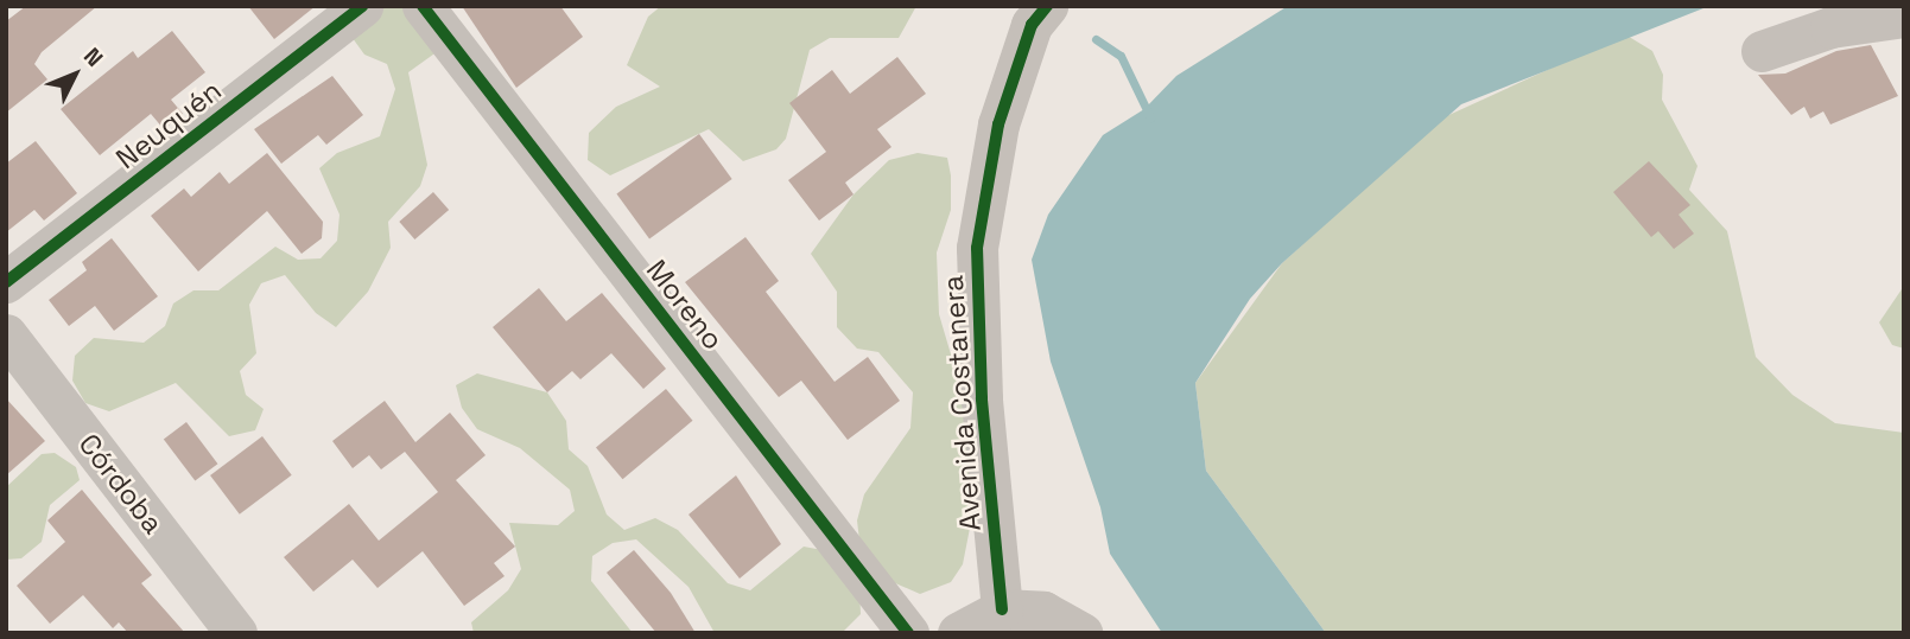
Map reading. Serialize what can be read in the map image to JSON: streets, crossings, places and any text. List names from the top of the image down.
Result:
{
  "streets": {
    "street": [
      "Neuquén",
      "Moreno",
      "Avenida Costanera",
      "Córdoba"
    ]
  },
  "north": "top right"
}
